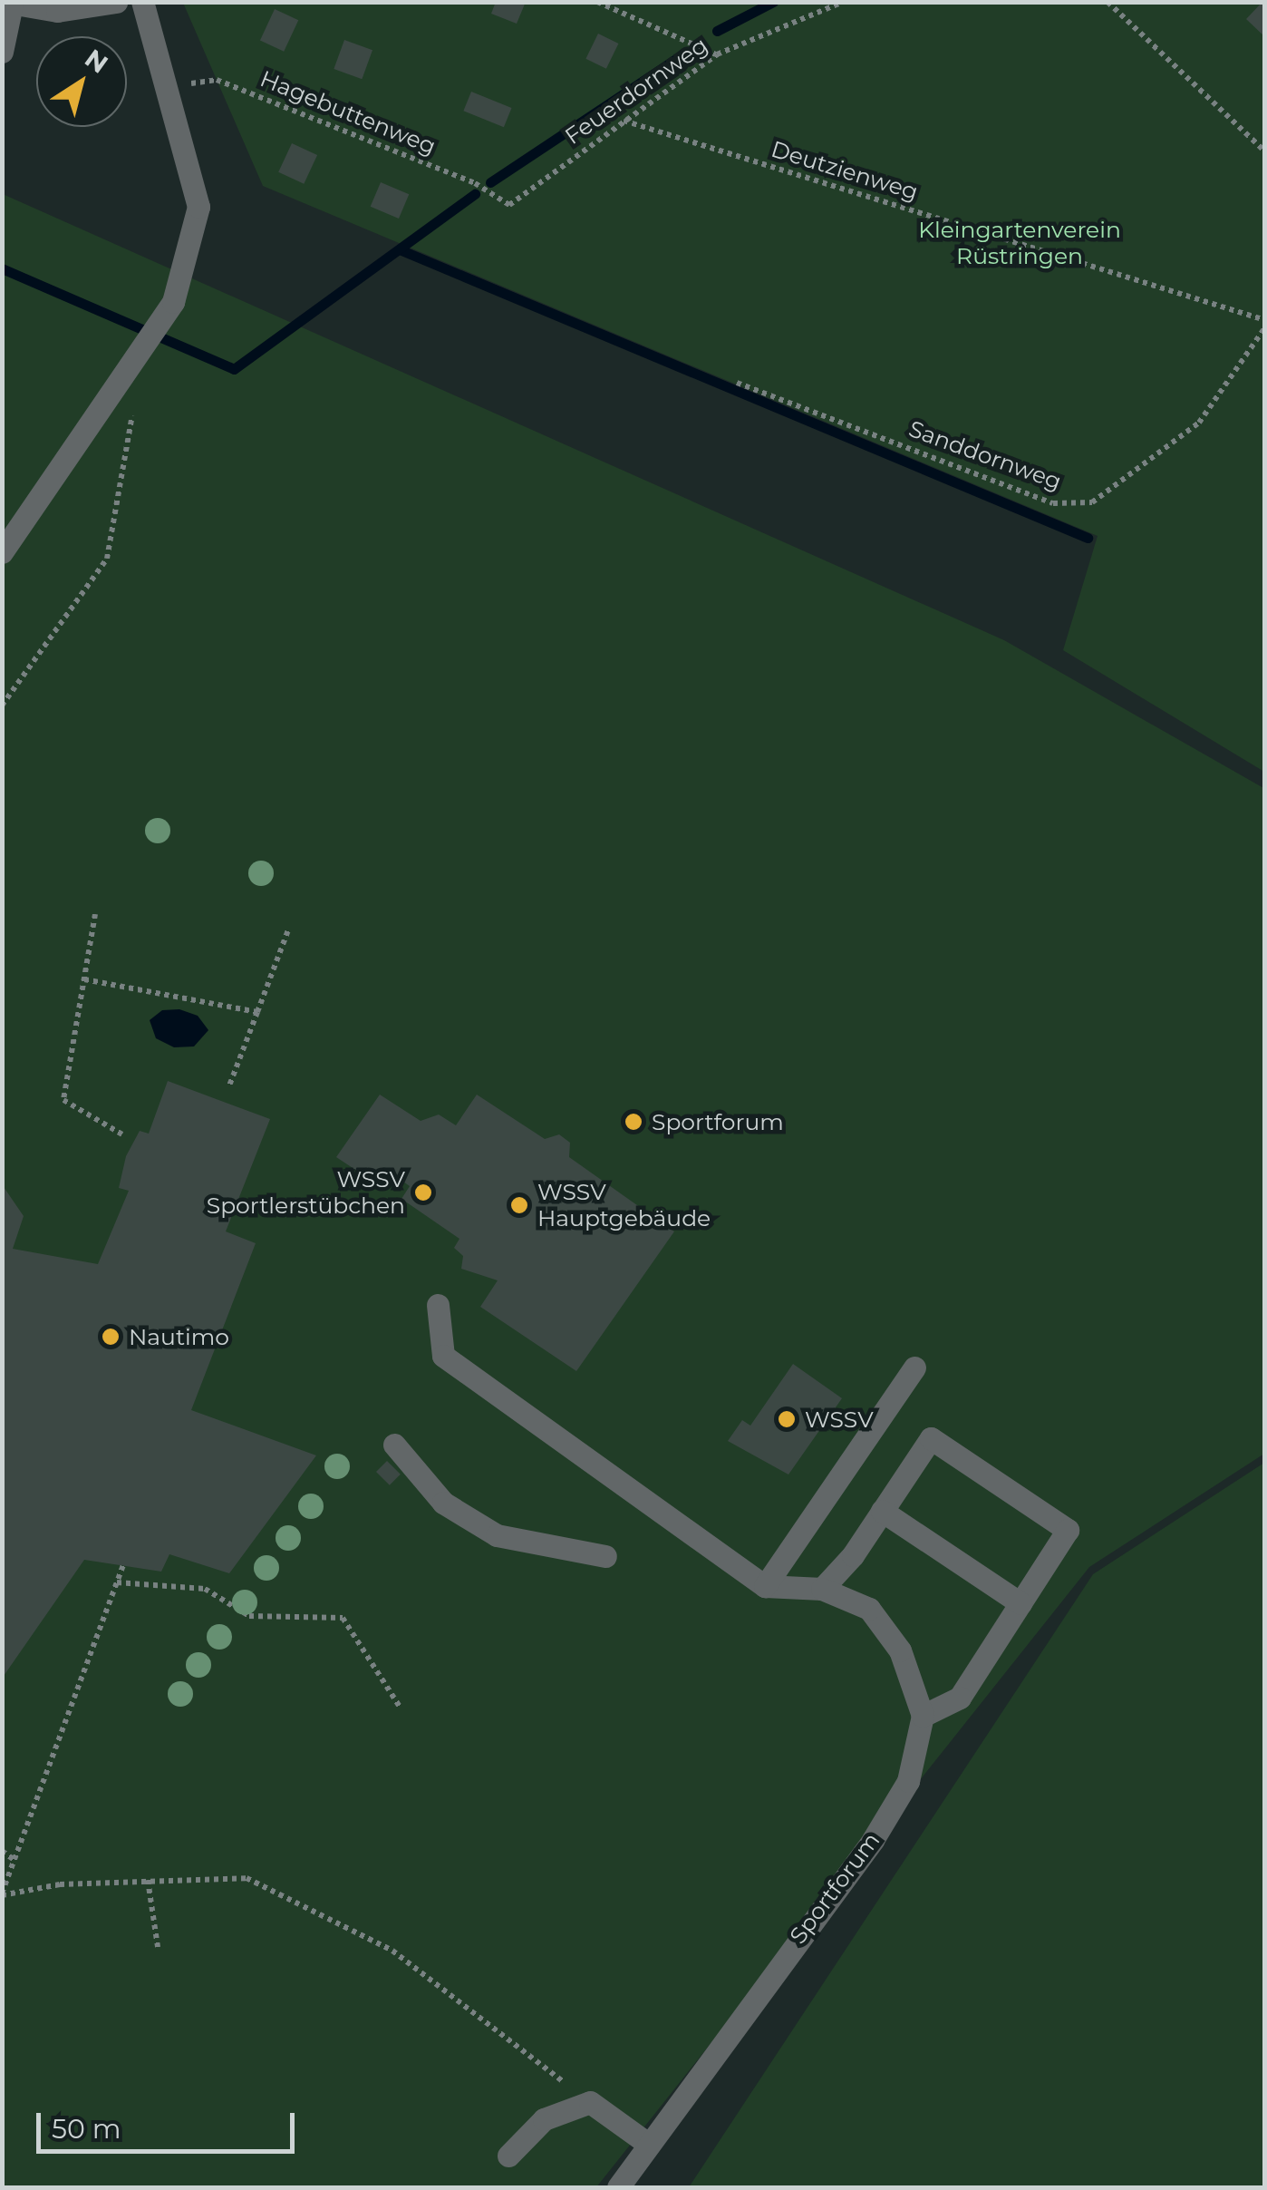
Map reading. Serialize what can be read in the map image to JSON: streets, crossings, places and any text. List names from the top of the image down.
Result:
{
  "streets": {
    "street": ["Sportforum"],
    "path": [
      "Feuerdornweg",
      "Hagebuttenweg",
      "Deutzienweg",
      "Sanddornweg"
    ]
  },
  "crossings": [
    ["Feuerdornweg", "Hagebuttenweg"],
    ["Feuerdornweg", "Deutzienweg"]
  ],
  "parks": ["Kleingartenverein Rüstringen"],
  "places": [
    "Sportforum",
    "WSSV Sportlerstübchen",
    "WSSV Hauptgebäude",
    "Nautimo",
    "WSSV"
  ],
  "scale_bar": "50 m",
  "north": "top right"
}
